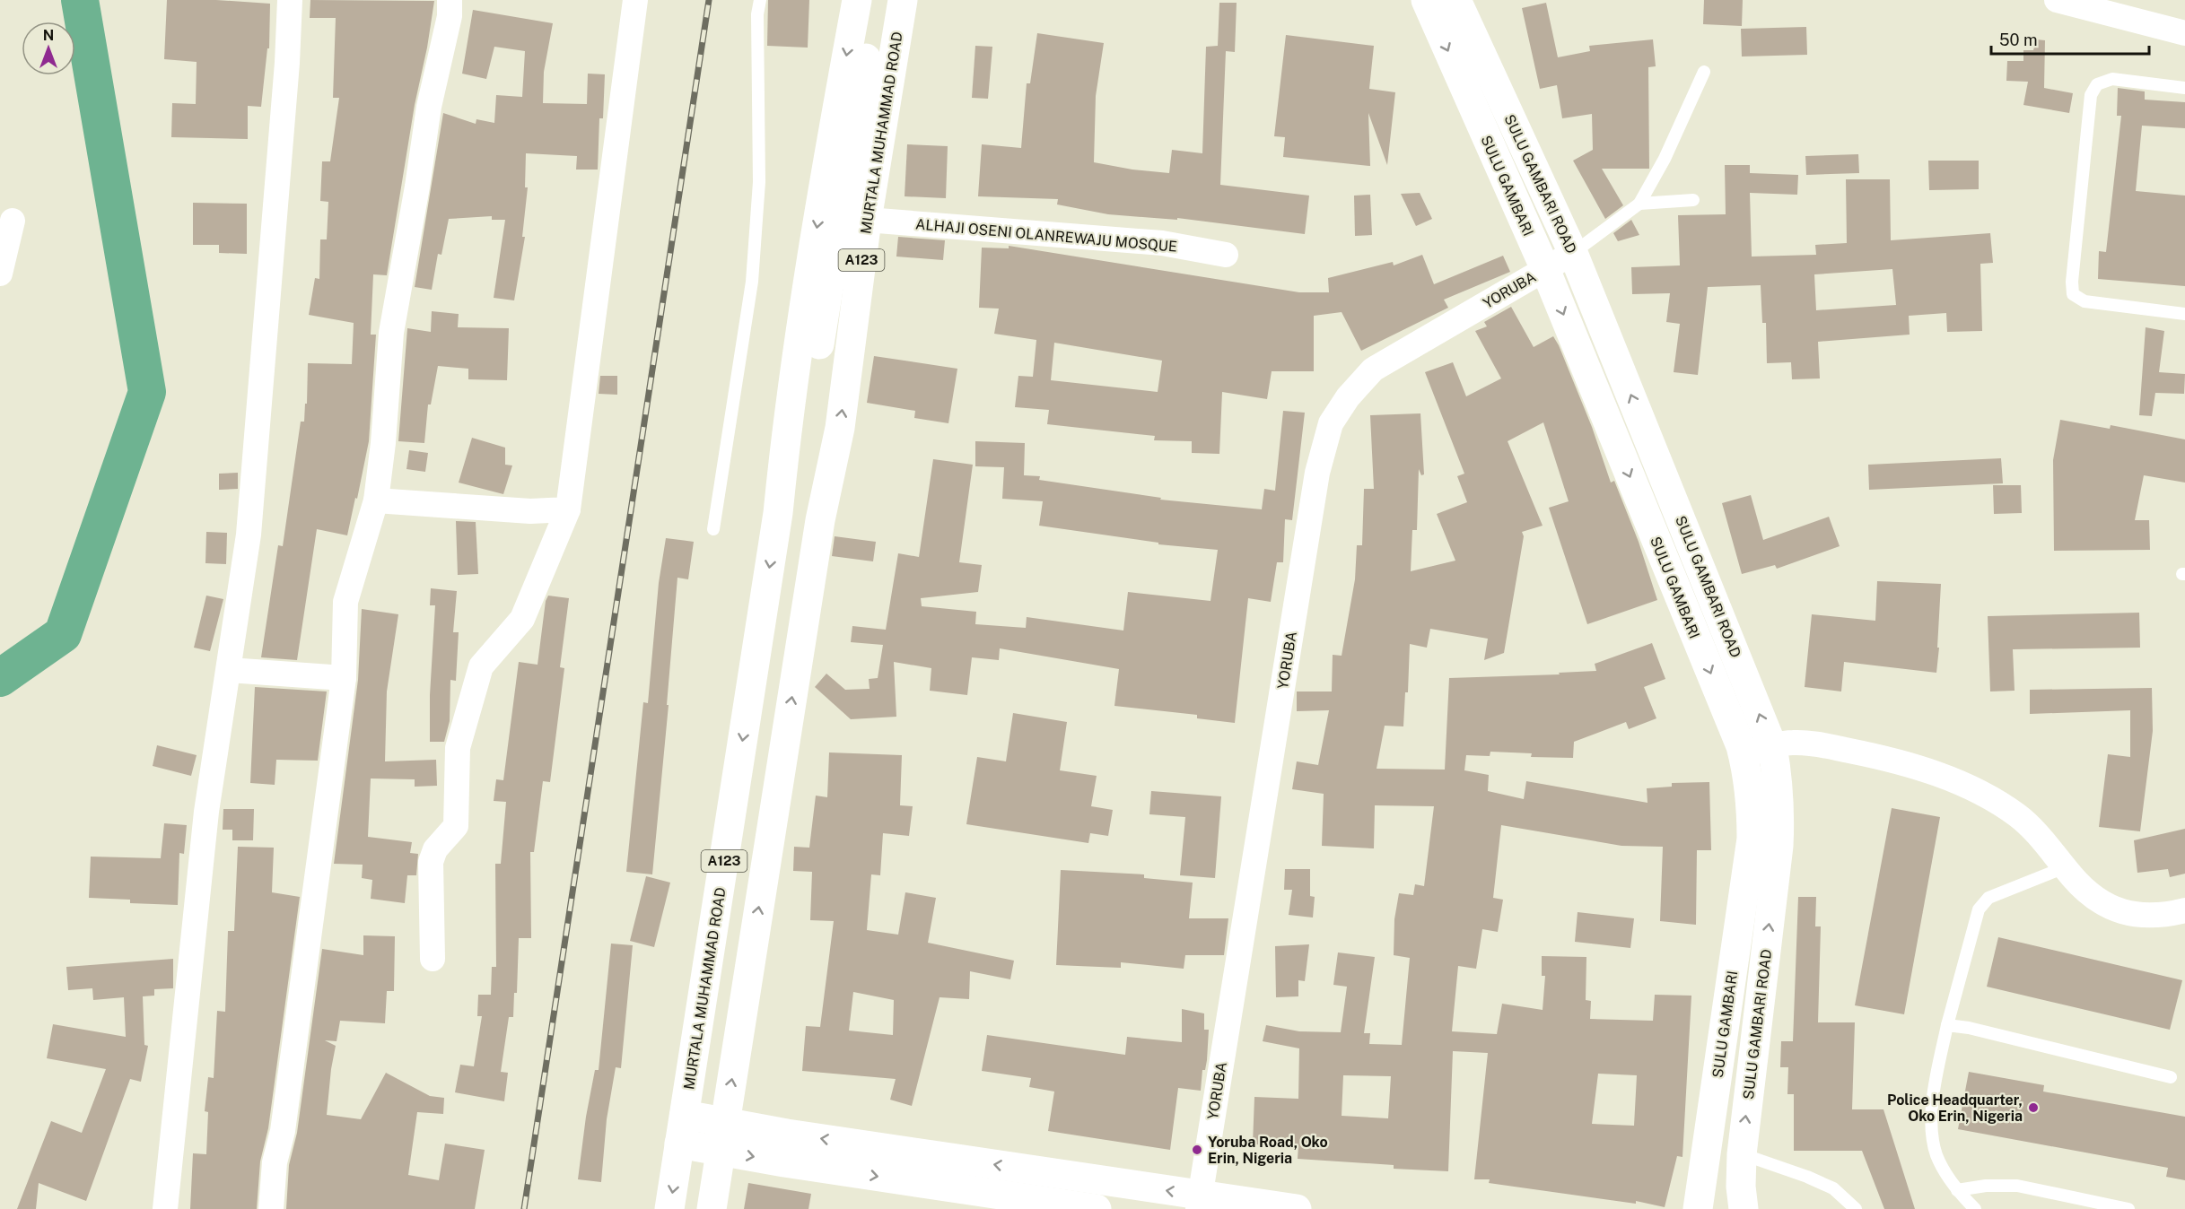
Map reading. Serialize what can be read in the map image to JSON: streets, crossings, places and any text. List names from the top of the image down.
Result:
{
  "streets": {
    "main road": [
      "MURTALA MUHAMMAD ROAD",
      "SULU GAMBARI ROAD",
      "SULU GAMBARI",
      "A123"
    ],
    "street": ["ALHAJI OSENI OLANREWAJU MOSQUE", "YORUBA"]
  },
  "crossings": [
    ["MURTALA MUHAMMAD ROAD", "ALHAJI OSENI OLANREWAJU MOSQUE"],
    ["SULU GAMBARI ROAD", "YORUBA"],
    ["SULU GAMBARI", "YORUBA"]
  ],
  "one_way": ["SULU GAMBARI ROAD", "SULU GAMBARI"],
  "places": ["Police Headquarter, Oko Erin, Nigeria", "Yoruba Road, Oko Erin, Nigeria"],
  "scale_bar": "50 m",
  "north": "top"
}
